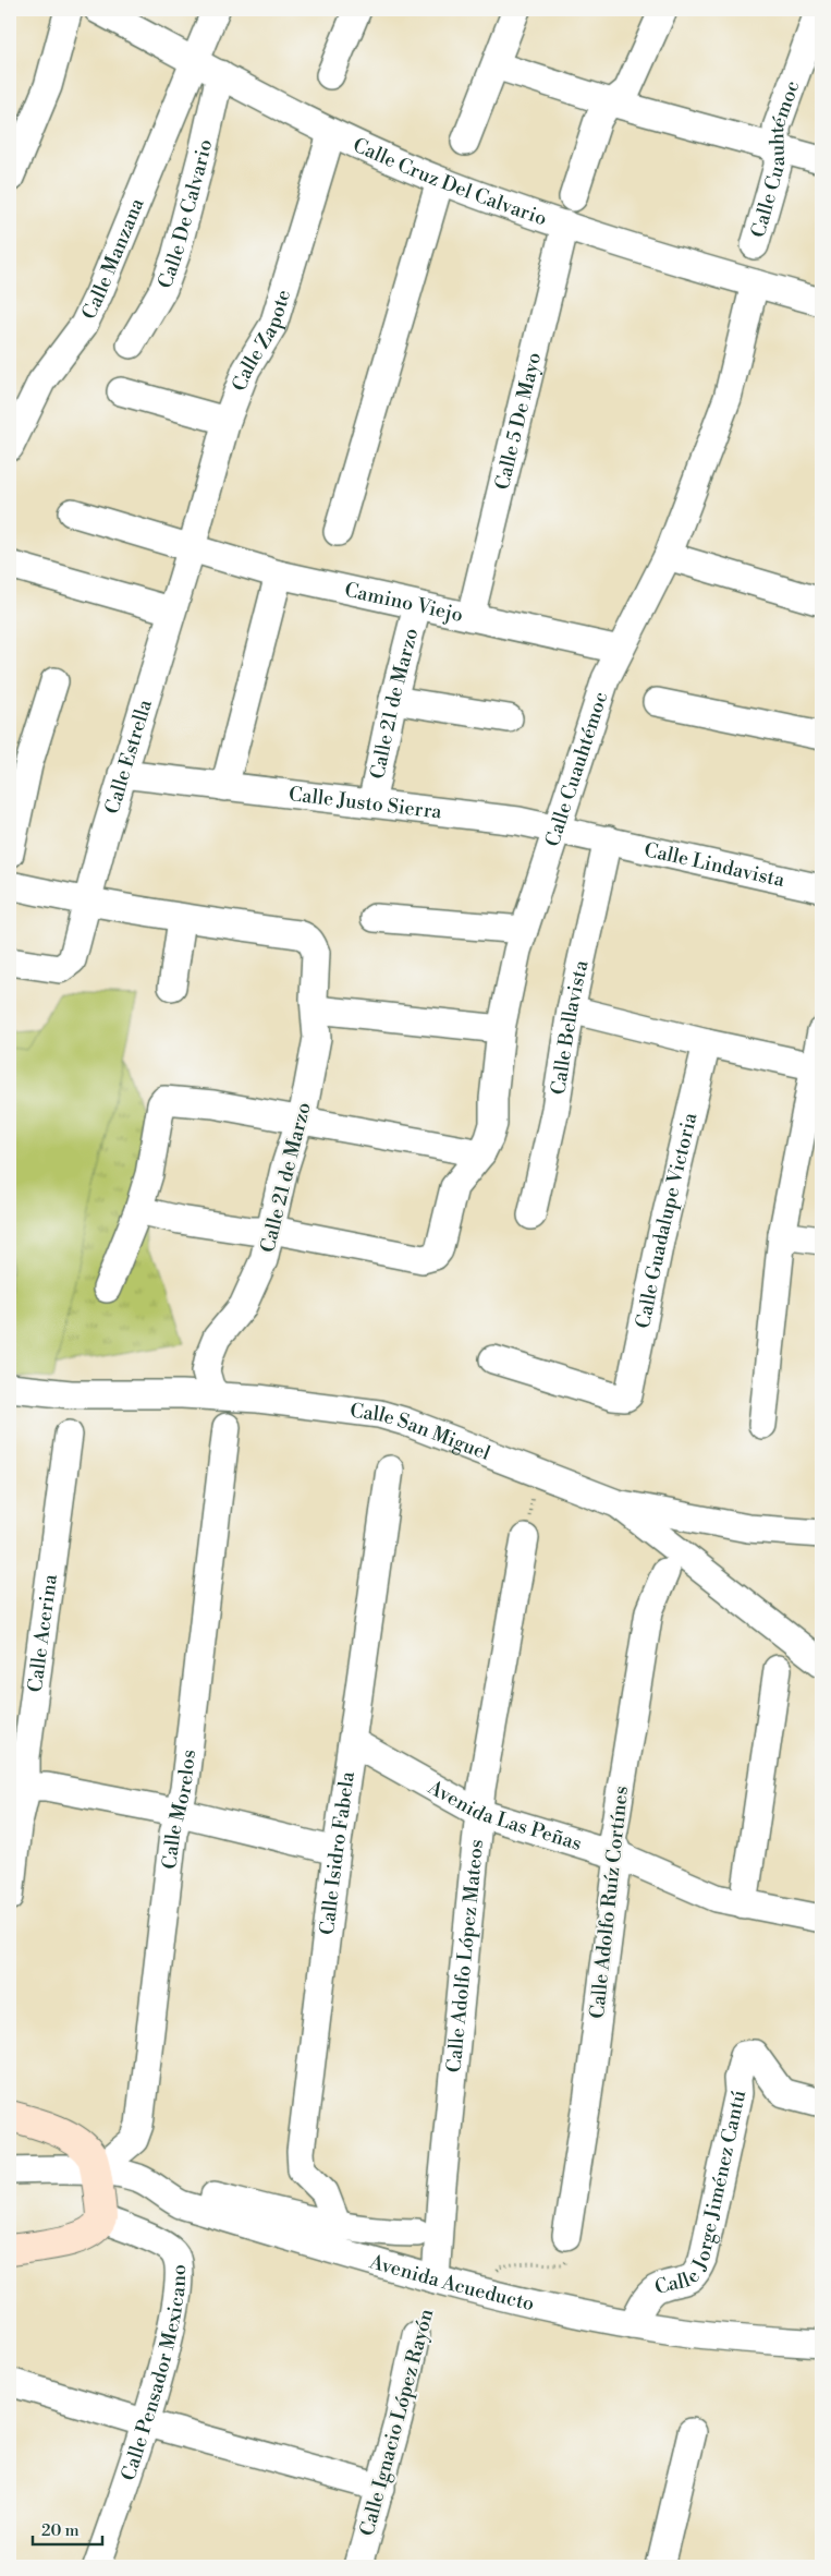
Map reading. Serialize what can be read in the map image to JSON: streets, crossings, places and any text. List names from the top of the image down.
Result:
{
  "streets": {
    "street": [
      "Calle Cuauhtémoc",
      "Calle Cruz Del Calvario",
      "Calle De Calvario",
      "Calle Manzana",
      "Calle Zapote",
      "Calle 5 De Mayo",
      "Camino Viejo",
      "Calle 21 de Marzo",
      "Calle Estrella",
      "Calle Justo Sierra",
      "Calle Lindavista",
      "Calle Bellavista",
      "Calle Guadalupe Victoria",
      "Calle San Miguel",
      "Calle Acerina",
      "Calle Morelos",
      "Avenida Las Peñas",
      "Calle Isidro Fabela",
      "Calle Adolfo Ruíz Cortínes",
      "Calle Adolfo López Mateos",
      "Calle Jorge Jiménez Cantú",
      "Avenida Acueducto",
      "Calle Pensador Mexicano",
      "Calle Ignacio López Rayón"
    ]
  },
  "crossings": [
    ["Calle Cuauhtémoc", "Calle Cruz Del Calvario"],
    ["Calle Cuauhtémoc", "Camino Viejo"],
    ["Calle Cuauhtémoc", "Calle 21 de Marzo"],
    ["Calle Cuauhtémoc", "Calle Justo Sierra"],
    ["Calle Cruz Del Calvario", "Calle De Calvario"],
    ["Calle Cruz Del Calvario", "Calle Manzana"],
    ["Calle Cruz Del Calvario", "Calle Zapote"],
    ["Calle Cruz Del Calvario", "Calle 5 De Mayo"],
    ["Calle Zapote", "Camino Viejo"],
    ["Calle Zapote", "Calle Estrella"],
    ["Calle 5 De Mayo", "Camino Viejo"],
    ["Camino Viejo", "Calle 21 de Marzo"],
    ["Camino Viejo", "Calle Estrella"],
    ["Calle 21 de Marzo", "Calle Justo Sierra"],
    ["Calle 21 de Marzo", "Calle San Miguel"],
    ["Calle Estrella", "Calle Justo Sierra"],
    ["Calle Justo Sierra", "Calle Lindavista"],
    ["Calle Justo Sierra", "Calle Bellavista"],
    ["Calle Lindavista", "Calle Bellavista"],
    ["Calle Morelos", "Avenida Acueducto"],
    ["Avenida Las Peñas", "Calle Isidro Fabela"],
    ["Avenida Las Peñas", "Calle Adolfo Ruíz Cortínes"],
    ["Avenida Las Peñas", "Calle Adolfo López Mateos"],
    ["Calle Adolfo López Mateos", "Avenida Acueducto"],
    ["Calle Jorge Jiménez Cantú", "Avenida Acueducto"]
  ],
  "scale_bar": "20 m"
}
